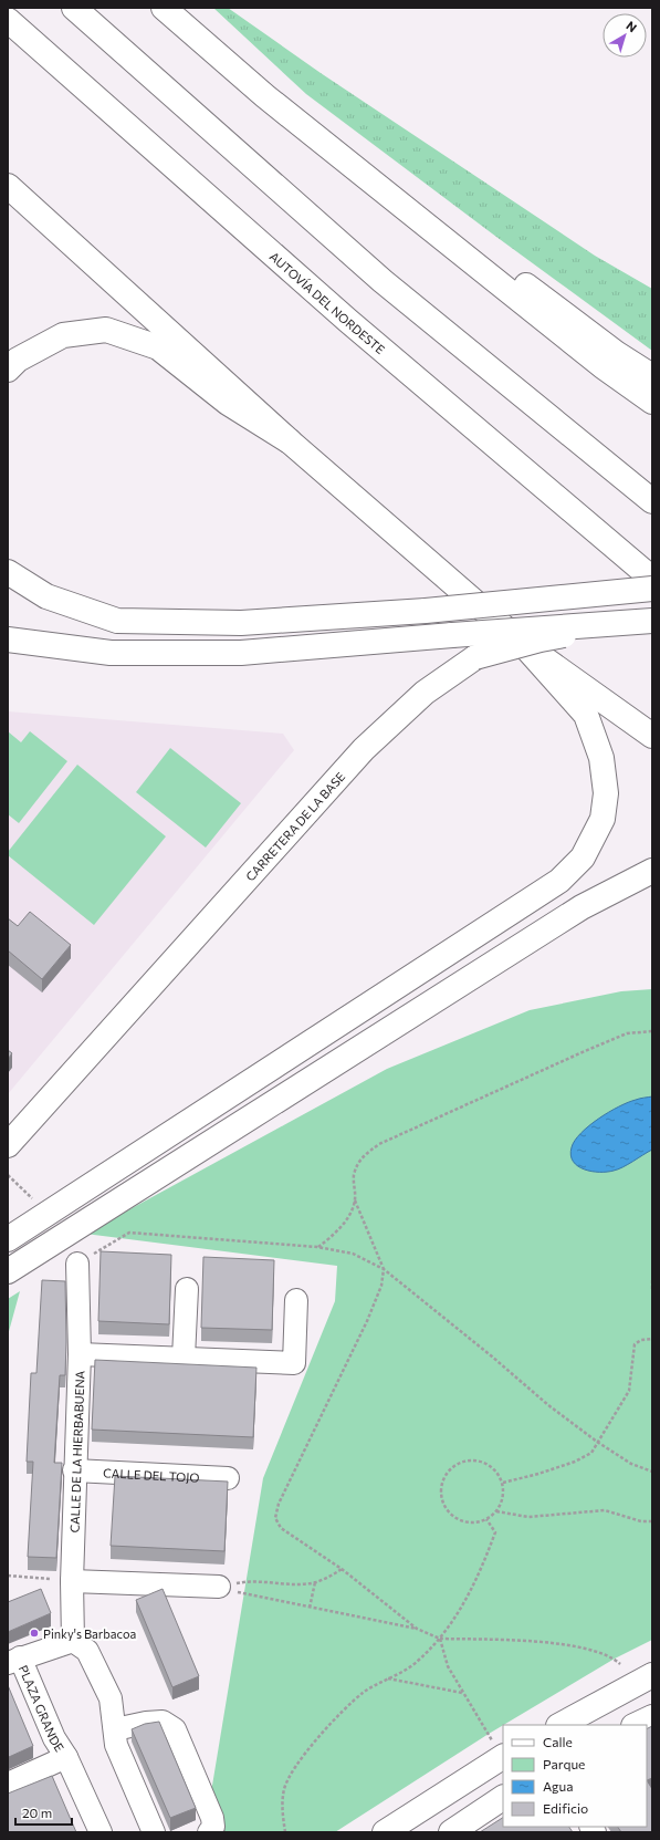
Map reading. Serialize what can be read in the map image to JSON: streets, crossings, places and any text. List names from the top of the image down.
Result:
{
  "streets": {
    "main road": ["AUTOVÍA DEL NORDESTE", "CARRETERA DE LA BASE"],
    "street": ["CALLE DE LA HIERBABUENA", "CALLE DEL TOJO", "PLAZA GRANDE"]
  },
  "crossings": [
    ["CALLE DE LA HIERBABUENA", "CALLE DEL TOJO"],
    ["CALLE DE LA HIERBABUENA", "PLAZA GRANDE"]
  ],
  "places": ["Pinky's Barbacoa"],
  "legend": [
    "Calle",
    "Parque",
    "Agua",
    "Edificio"
  ],
  "scale_bar": "20 m",
  "north": "top right"
}
